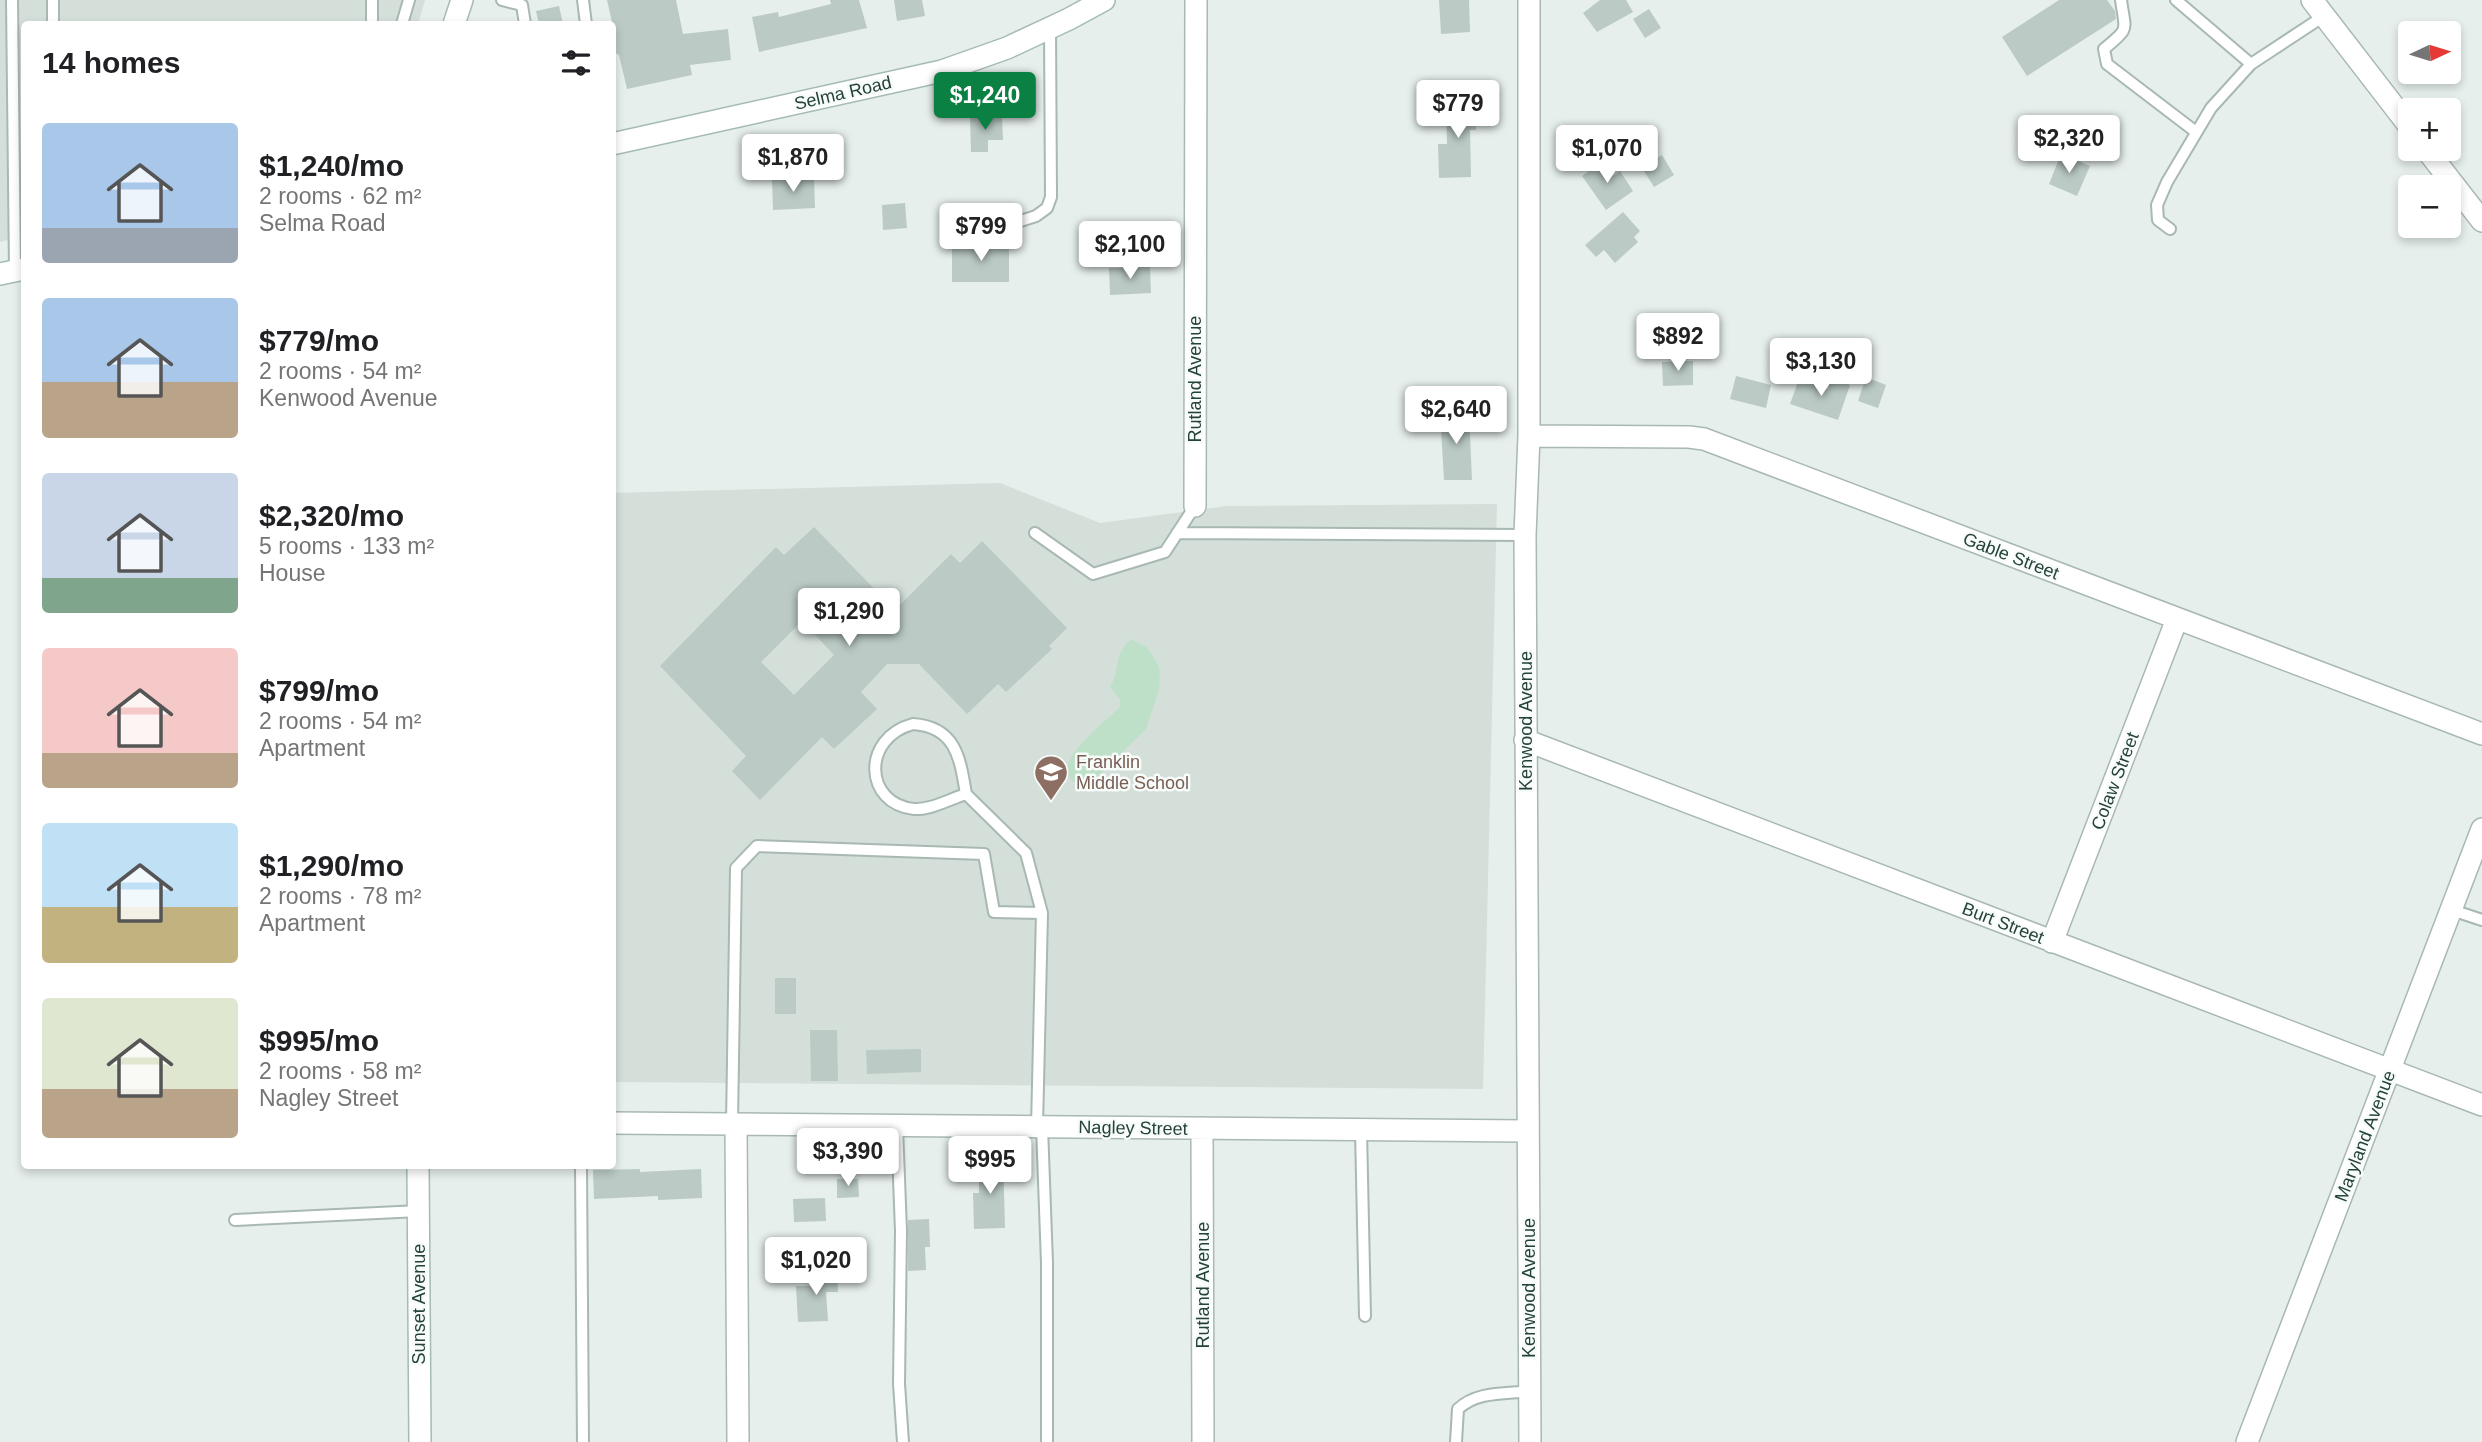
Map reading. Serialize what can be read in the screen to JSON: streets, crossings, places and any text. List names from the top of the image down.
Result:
{
  "streets": {
    "street": [
      "Selma Road",
      "Rutland Avenue",
      "Gable Street",
      "Kenwood Avenue",
      "Colaw Street",
      "Burt Street",
      "Nagley Street",
      "Maryland Avenue",
      "Sunset Avenue"
    ]
  },
  "crossings": [
    ["Rutland Avenue", "Nagley Street"],
    ["Gable Street", "Kenwood Avenue"],
    ["Gable Street", "Colaw Street"],
    ["Kenwood Avenue", "Burt Street"],
    ["Kenwood Avenue", "Nagley Street"],
    ["Colaw Street", "Burt Street"],
    ["Burt Street", "Maryland Avenue"]
  ],
  "places": {
    "school or university": ["Franklin Middle School"]
  },
  "north": "right",
  "page": {
    "map_buttons": ["+", "−"],
    "heading": "14 homes",
    "price": [
      "$1,240",
      "$779",
      "$2,320",
      "$1,070",
      "$1,870",
      "$799",
      "$2,100",
      "$892",
      "$3,130",
      "$2,640",
      "$1,290",
      "$3,390",
      "$995",
      "$1,020"
    ],
    "list": [
      {
        "name": "$1,240/mo",
        "note": "2 rooms · 62 m² · Selma Road"
      },
      {
        "name": "$779/mo",
        "note": "2 rooms · 54 m² · Kenwood Avenue"
      },
      {
        "name": "$2,320/mo",
        "note": "5 rooms · 133 m² · House"
      },
      {
        "name": "$799/mo",
        "note": "2 rooms · 54 m² · Apartment"
      },
      {
        "name": "$1,290/mo",
        "note": "2 rooms · 78 m² · Apartment"
      },
      {
        "name": "$995/mo",
        "note": "2 rooms · 58 m² · Nagley Street"
      }
    ]
  }
}
